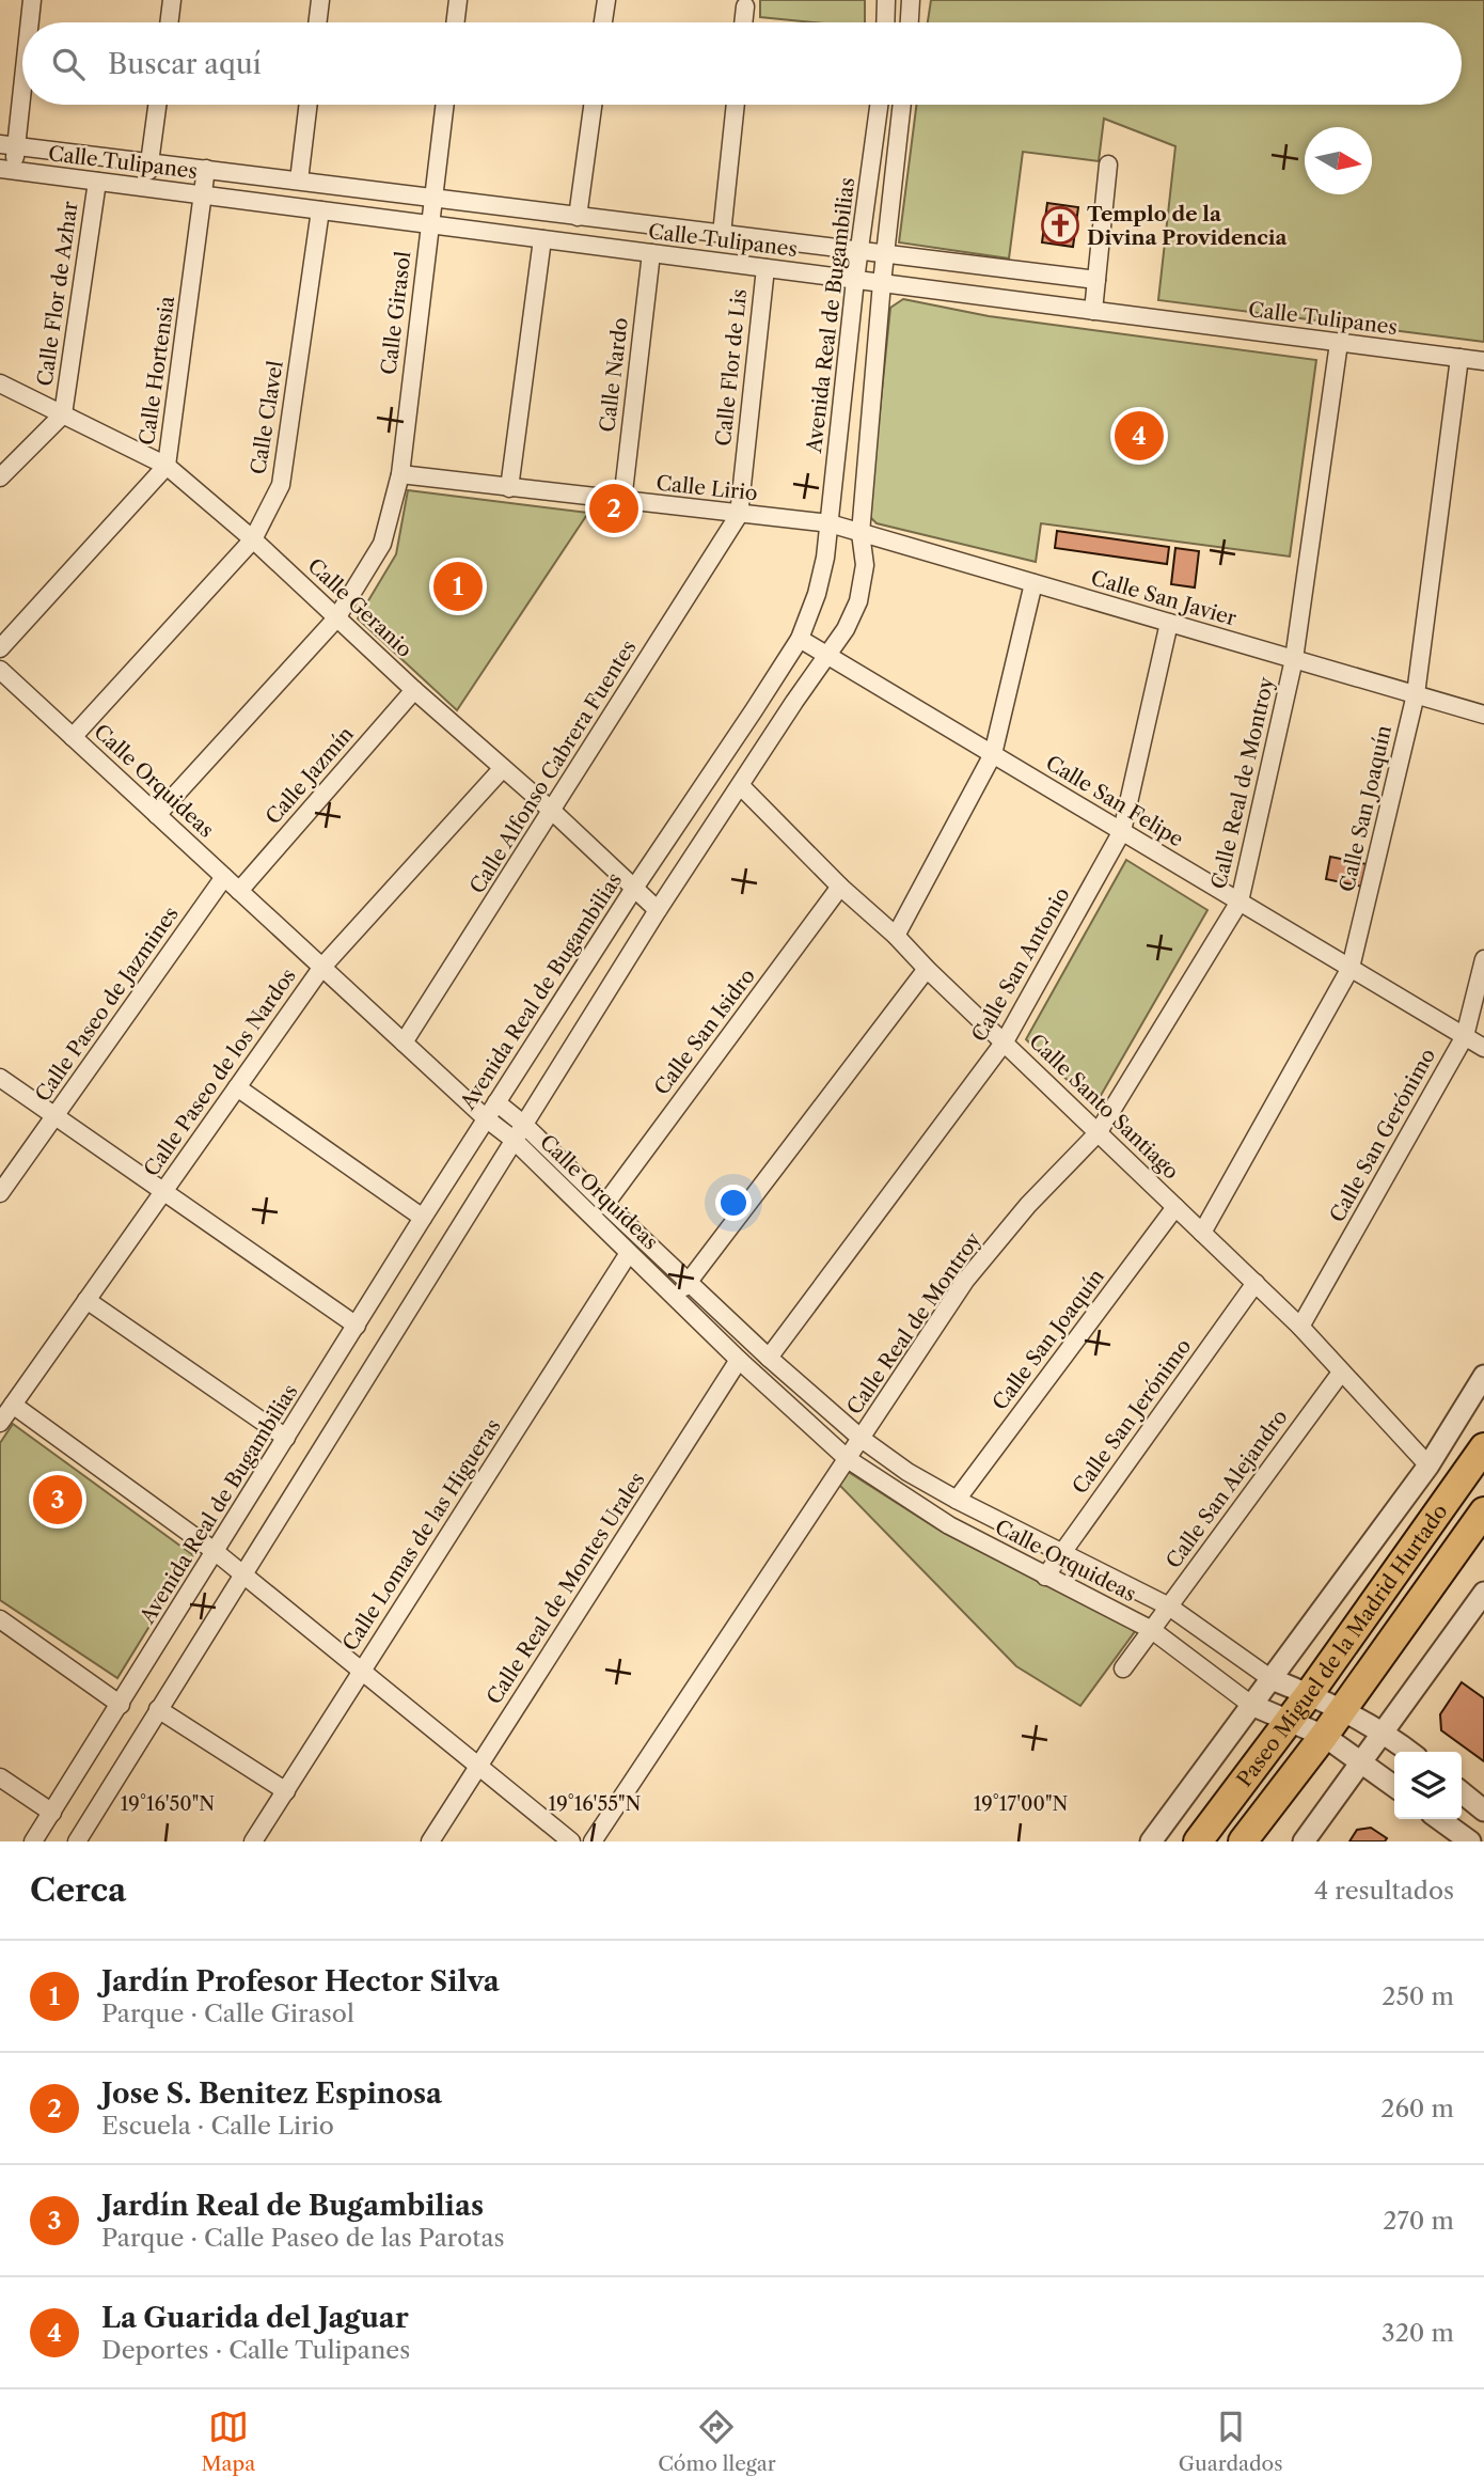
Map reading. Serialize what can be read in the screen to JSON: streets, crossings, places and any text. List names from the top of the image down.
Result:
{
  "streets": {
    "highway": ["Paseo Miguel de la Madrid Hurtado"],
    "street": [
      "Calle Tulipanes",
      "Calle Flor de Azhar",
      "Calle Girasol",
      "Avenida Real de Bugambilias",
      "Calle Flor de Lis",
      "Calle Hortensia",
      "Calle Nardo",
      "Calle Clavel",
      "Calle Lirio",
      "Calle San Javier",
      "Calle Geranio",
      "Calle Alfonso Cabrera Fuentes",
      "Calle Jazmín",
      "Calle Orquideas",
      "Calle Real de Montroy",
      "Calle San Felipe",
      "Calle San Joaquín",
      "Calle San Antonio",
      "Calle Paseo de Jazmines",
      "Calle San Isidro",
      "Calle Paseo de los Nardos",
      "Calle Santo Santiago",
      "Calle San Gerónimo",
      "Calle San Jerónimo",
      "Calle San Alejandro",
      "Calle Lomas de las Higueras",
      "Calle Real de Montes Urales"
    ]
  },
  "crossings": [
    ["Calle Tulipanes", "Calle Flor de Azhar"],
    ["Calle Tulipanes", "Calle Girasol"],
    ["Calle Tulipanes", "Avenida Real de Bugambilias"],
    ["Calle Tulipanes", "Calle Flor de Lis"],
    ["Calle Tulipanes", "Calle Hortensia"],
    ["Calle Tulipanes", "Calle Nardo"],
    ["Calle Tulipanes", "Calle Clavel"],
    ["Calle Tulipanes", "Calle Real de Montroy"],
    ["Calle Tulipanes", "Calle San Joaquín"],
    ["Calle Flor de Azhar", "Calle Geranio"],
    ["Calle Girasol", "Calle Lirio"],
    ["Calle Girasol", "Calle Geranio"],
    ["Calle Girasol", "Calle Orquideas"],
    ["Avenida Real de Bugambilias", "Calle Lirio"],
    ["Avenida Real de Bugambilias", "Calle San Javier"],
    ["Avenida Real de Bugambilias", "Calle Geranio"],
    ["Avenida Real de Bugambilias", "Calle Orquideas"],
    ["Avenida Real de Bugambilias", "Calle San Felipe"],
    ["Calle Flor de Lis", "Calle Lirio"],
    ["Calle Flor de Lis", "Calle Alfonso Cabrera Fuentes"],
    ["Calle Hortensia", "Calle Geranio"],
    ["Calle Nardo", "Calle Lirio"],
    ["Calle Clavel", "Calle Geranio"],
    ["Calle Clavel", "Calle Orquideas"],
    ["Calle Lirio", "Calle San Javier"],
    ["Calle Lirio", "Calle Alfonso Cabrera Fuentes"],
    ["Calle San Javier", "Calle Real de Montroy"],
    ["Calle San Javier", "Calle San Joaquín"],
    ["Calle San Javier", "Calle San Antonio"],
    ["Calle Geranio", "Calle Alfonso Cabrera Fuentes"],
    ["Calle Geranio", "Calle Jazmín"],
    ["Calle Geranio", "Calle Paseo de los Nardos"],
    ["Calle Alfonso Cabrera Fuentes", "Calle Orquideas"],
    ["Calle Jazmín", "Calle Orquideas"],
    ["Calle Orquideas", "Calle Real de Montroy"],
    ["Calle Orquideas", "Calle San Joaquín"],
    ["Calle Orquideas", "Calle San Antonio"],
    ["Calle Orquideas", "Calle Paseo de Jazmines"],
    ["Calle Orquideas", "Calle San Isidro"],
    ["Calle Orquideas", "Calle Paseo de los Nardos"],
    ["Calle Orquideas", "Calle San Jerónimo"],
    ["Calle Orquideas", "Calle San Alejandro"],
    ["Calle Orquideas", "Calle Lomas de las Higueras"],
    ["Calle Orquideas", "Calle Real de Montes Urales"],
    ["Calle Real de Montroy", "Calle San Felipe"],
    ["Calle Real de Montroy", "Calle Santo Santiago"],
    ["Calle San Felipe", "Calle San Joaquín"],
    ["Calle San Felipe", "Calle San Antonio"],
    ["Calle San Felipe", "Calle San Gerónimo"],
    ["Calle San Joaquín", "Calle Santo Santiago"],
    ["Calle San Antonio", "Calle Santo Santiago"],
    ["Calle San Isidro", "Calle Santo Santiago"],
    ["Calle Santo Santiago", "Calle San Gerónimo"],
    ["Calle Santo Santiago", "Calle San Jerónimo"],
    ["Calle Santo Santiago", "Calle San Alejandro"]
  ],
  "places": {
    "church": ["Templo de la Divina Providencia"]
  },
  "north": "right",
  "page": {
    "search": "Buscar aquí",
    "pins": [
      "4",
      "2",
      "1",
      "3"
    ],
    "heading": ["Cerca", "4 resultados"],
    "list": [
      {
        "mark": "1",
        "name": "Jardín Profesor Hector Silva",
        "note": "Parque · Calle Girasol",
        "value": "250 m"
      },
      {
        "mark": "2",
        "name": "Jose S. Benitez Espinosa",
        "note": "Escuela · Calle Lirio",
        "value": "260 m"
      },
      {
        "mark": "3",
        "name": "Jardín Real de Bugambilias",
        "note": "Parque · Calle Paseo de las Parotas",
        "value": "270 m"
      },
      {
        "mark": "4",
        "name": "La Guarida del Jaguar",
        "note": "Deportes · Calle Tulipanes",
        "value": "320 m"
      }
    ],
    "nav": ["Mapa", "Cómo llegar", "Guardados"]
  },
  "coordinates": ["19°16'50\"N", "19°16'55\"N", "19°17'00\"N"]
}
